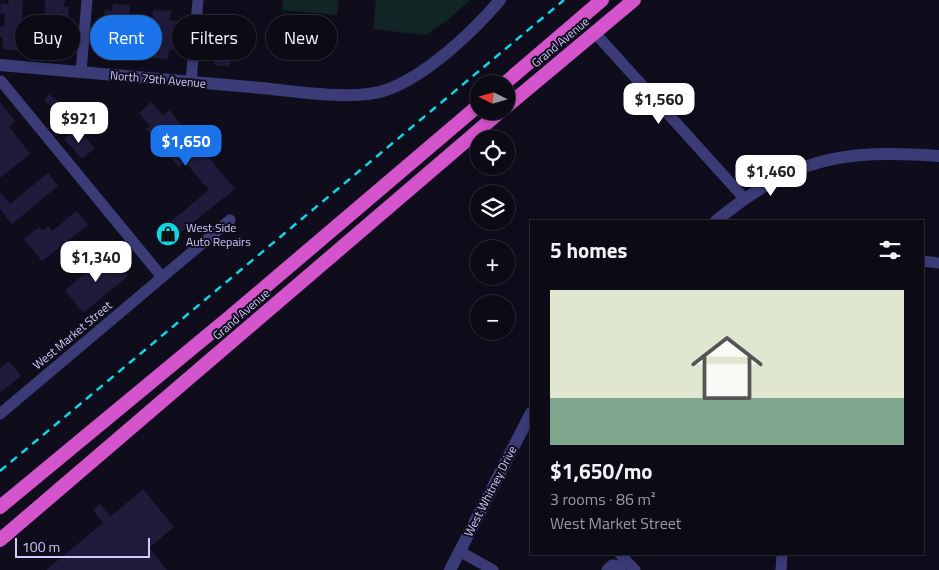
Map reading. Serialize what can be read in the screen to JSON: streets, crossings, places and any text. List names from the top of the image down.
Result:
{
  "streets": {
    "highway": ["Grand Avenue"],
    "street": ["North 79th Avenue", "West Market Street", "West Whitney Drive"]
  },
  "places": {
    "shop": ["West Side Auto Repairs"]
  },
  "scale_bar": "100 m",
  "north": "left",
  "page": {
    "chip": [
      "Buy",
      "Rent",
      "Filters",
      "New"
    ],
    "map_buttons": ["+", "−"],
    "price": [
      "$1,560",
      "$921",
      "$1,650",
      "$1,460",
      "$1,340"
    ],
    "heading": "5 homes",
    "list": [
      {
        "name": "$1,650/mo",
        "note": "3 rooms · 86 m² · West Market Street"
      }
    ],
    "scale": "100 m"
  }
}
